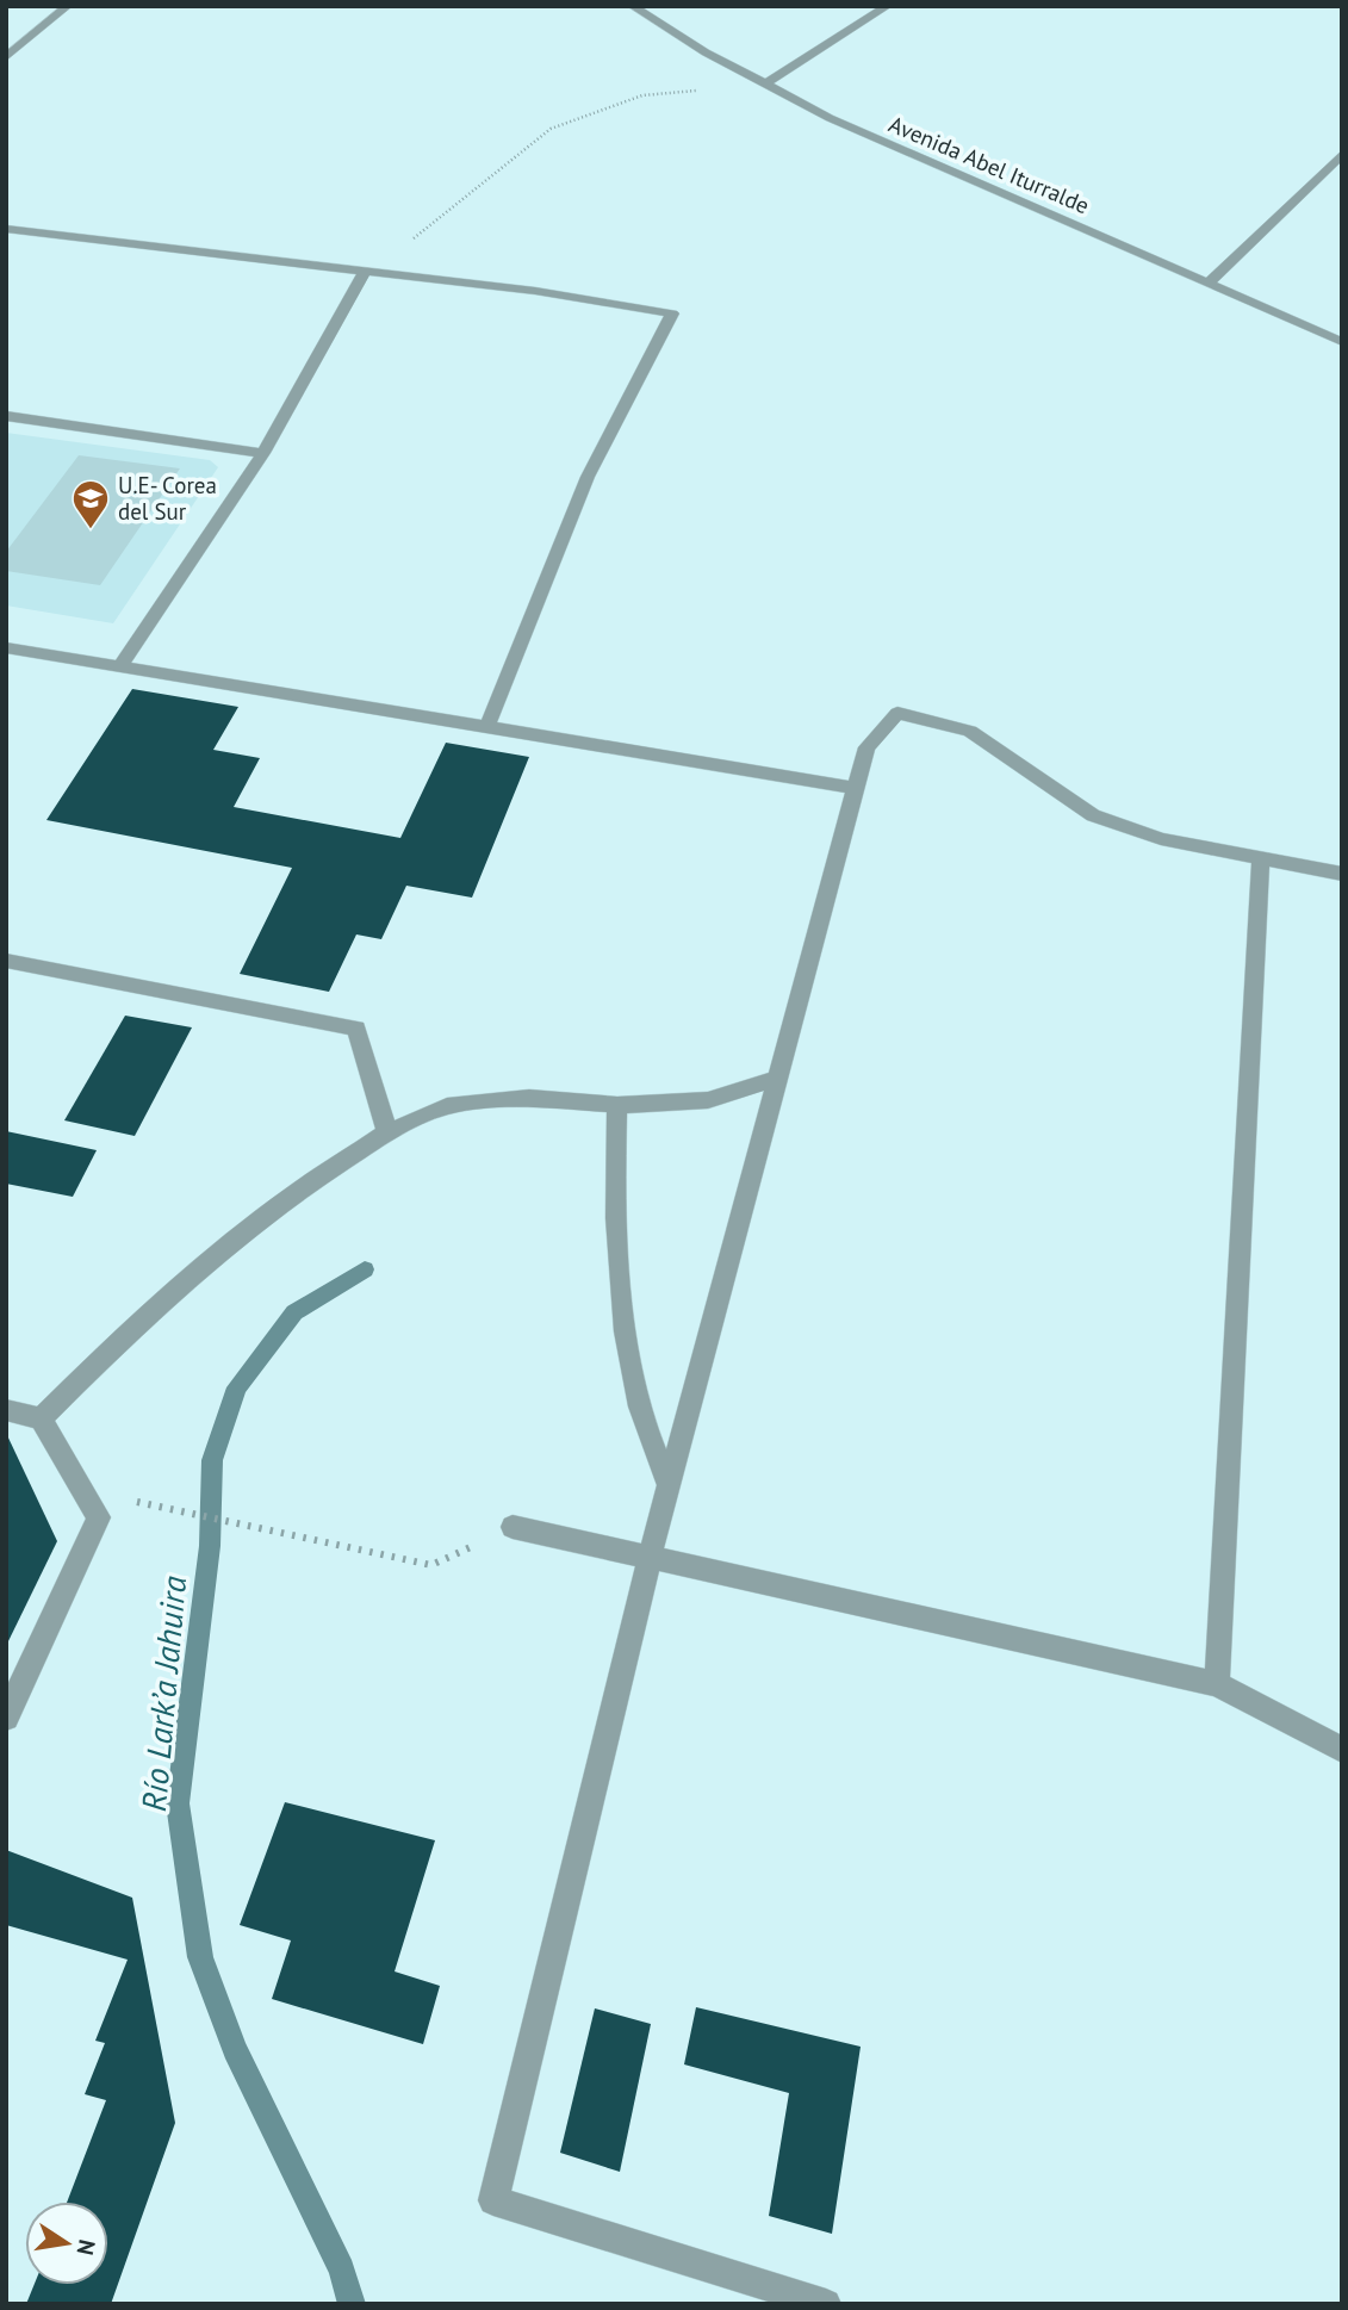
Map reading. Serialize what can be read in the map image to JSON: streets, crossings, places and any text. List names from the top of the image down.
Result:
{
  "streets": {
    "street": ["Avenida Abel Iturralde"]
  },
  "water": ["Río Lark’a Jahuira"],
  "places": {
    "school or university": ["U.E- Corea del Sur"]
  },
  "north": "right"
}
